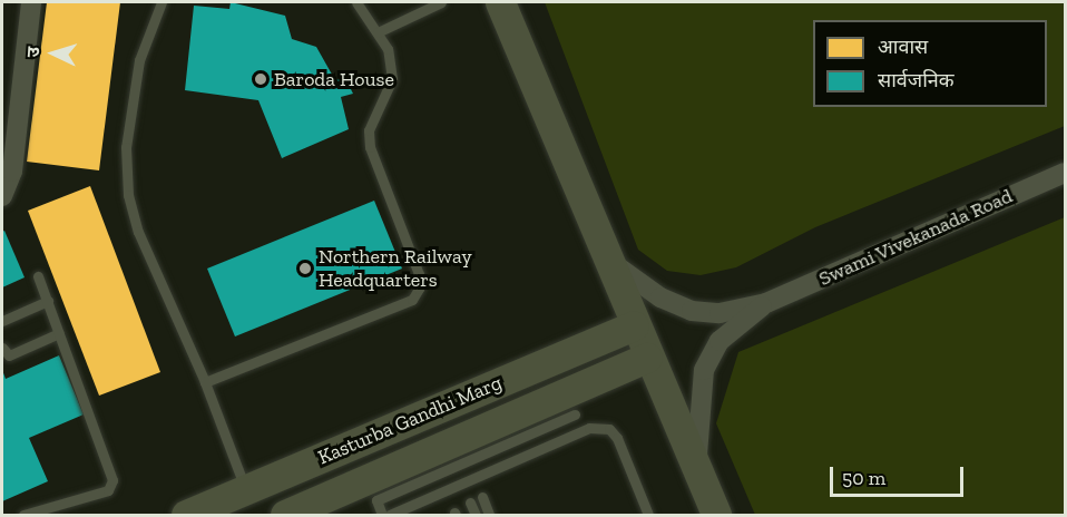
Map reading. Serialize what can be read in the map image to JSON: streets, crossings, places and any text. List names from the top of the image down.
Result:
{
  "streets": {
    "main road": ["Kasturba Gandhi Marg"],
    "street": ["Swami Vivekanada Road"]
  },
  "places": ["Baroda House", "Northern Railway Headquarters"],
  "legend": ["आवास", "सार्वजनिक"],
  "scale_bar": "50 m",
  "north": "left"
}
